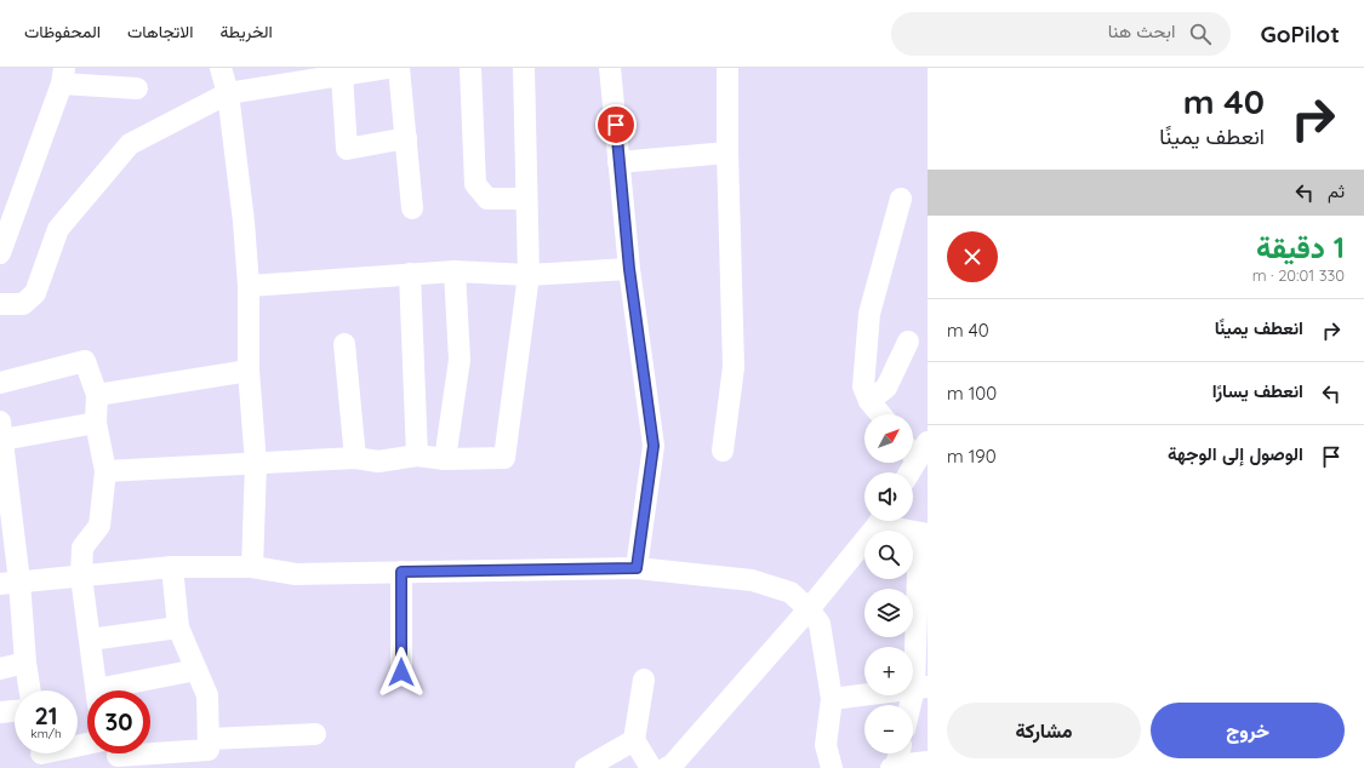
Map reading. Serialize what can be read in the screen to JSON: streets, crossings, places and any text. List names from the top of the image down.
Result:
{
  "north": "top right",
  "page": {
    "header": "GoPilot",
    "search": "ابحث هنا",
    "nav": ["الخريطة", "الاتجاهات", "المحفوظات"],
    "turn": ["40 m", "انعطف يمينًا"],
    "then": "ثم",
    "heading": ["1 دقيقة", "330 m · 20:01"],
    "list": [
      {
        "name": "انعطف يمينًا",
        "value": "40 m"
      },
      {
        "name": "انعطف يسارًا",
        "value": "100 m"
      },
      {
        "name": "الوصول إلى الوجهة",
        "value": "190 m"
      }
    ],
    "map_buttons": ["+", "−"],
    "speed": "21 km/h",
    "limit": "30",
    "buttons": ["خروج", "مشاركة"]
  }
}
